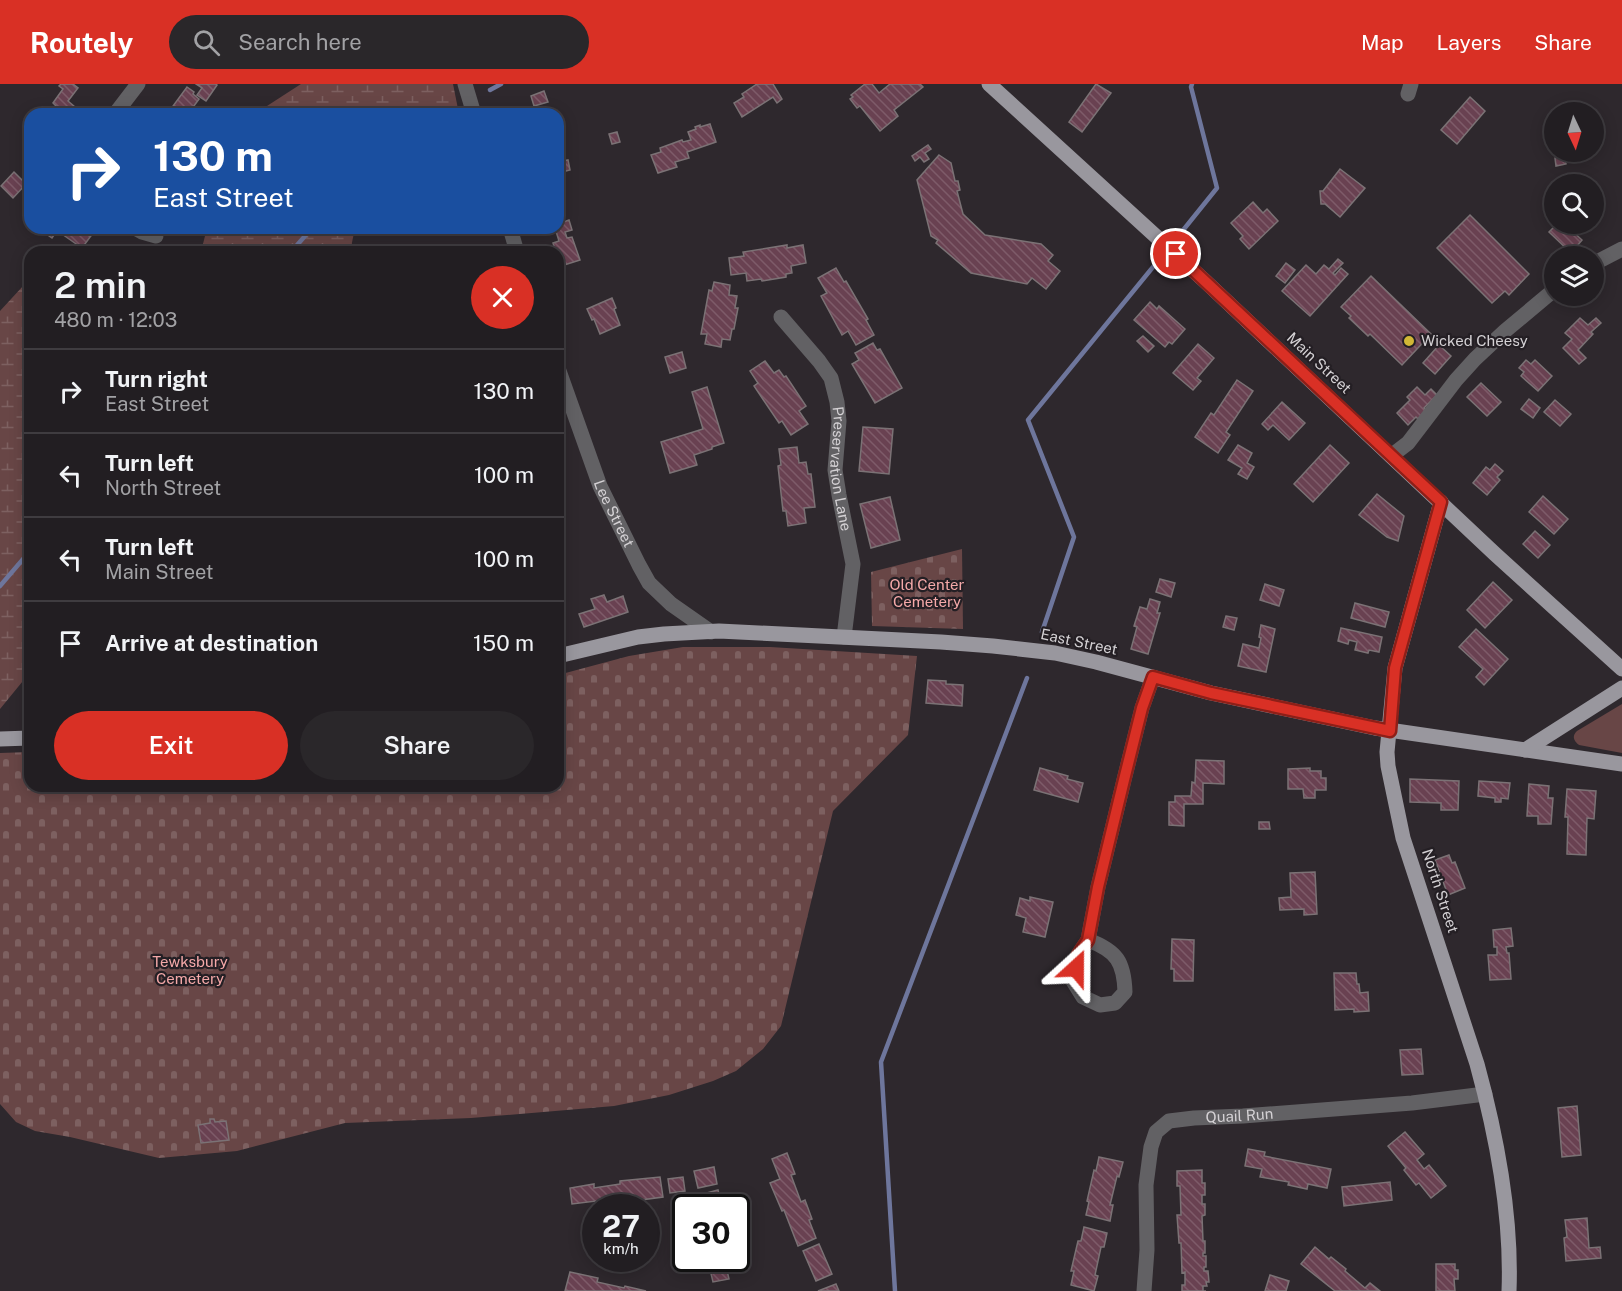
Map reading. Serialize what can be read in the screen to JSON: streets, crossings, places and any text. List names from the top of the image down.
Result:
{
  "streets": {
    "main road": ["Main Street", "East Street", "North Street"],
    "street": ["Preservation Lane", "Lee Street", "Quail Run"]
  },
  "crossings": [
    ["Main Street", "North Street"],
    ["Preservation Lane", "East Street"],
    ["Lee Street", "East Street"],
    ["East Street", "North Street"],
    ["North Street", "Quail Run"]
  ],
  "parks": ["Old Center Cemetery", "Tewksbury Cemetery"],
  "places": ["Wicked Cheesy"],
  "north": "bottom",
  "page": {
    "header": "Routely",
    "search": "Search here",
    "nav": ["Map", "Layers", "Share"],
    "turn": ["130 m", "East Street"],
    "heading": ["2 min", "480 m · 12:03"],
    "list": [
      {
        "name": "Turn right",
        "note": "East Street",
        "value": "130 m"
      },
      {
        "name": "Turn left",
        "note": "North Street",
        "value": "100 m"
      },
      {
        "name": "Turn left",
        "note": "Main Street",
        "value": "100 m"
      },
      {
        "name": "Arrive at destination",
        "value": "150 m"
      }
    ],
    "buttons": ["Exit", "Share"],
    "speed": "27 km/h",
    "limit": "30"
  }
}
